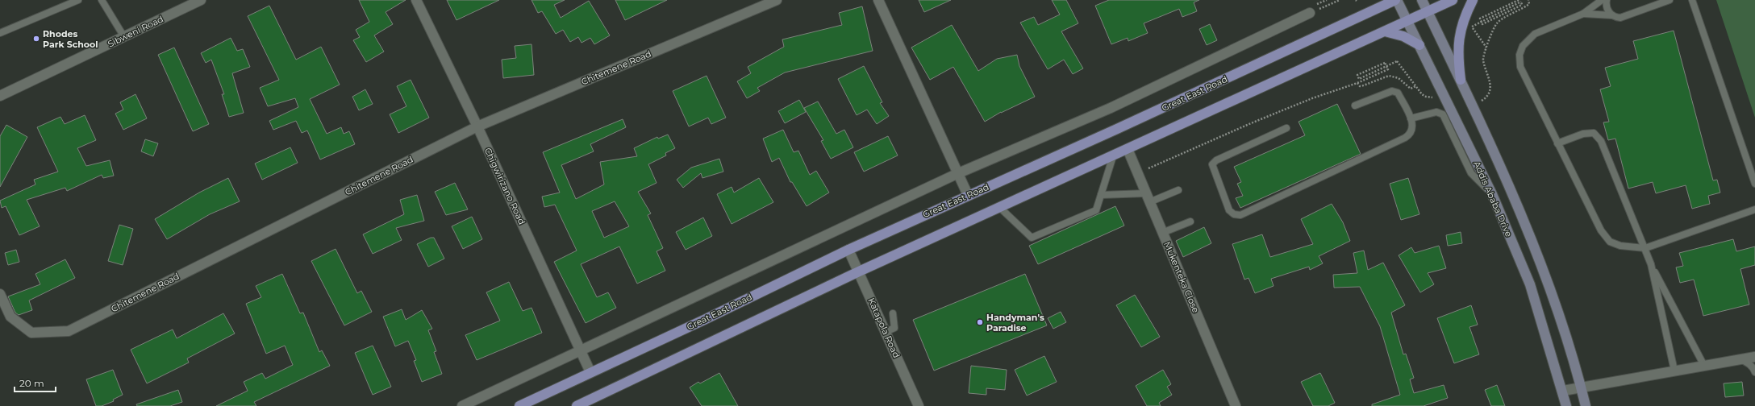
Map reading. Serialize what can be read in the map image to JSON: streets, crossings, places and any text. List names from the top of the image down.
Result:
{
  "streets": {
    "main road": ["Great East Road", "Addis Ababa Drive"],
    "street": [
      "Sibweni Road",
      "Chitemene Road",
      "Chigwirizano Road",
      "Mukenteka Close",
      "Katapola Road"
    ]
  },
  "crossings": [
    ["Chitemene Road", "Chigwirizano Road"],
    ["Great East Road", "Chigwirizano Road"],
    ["Great East Road", "Addis Ababa Drive"],
    ["Great East Road", "Katapola Road"]
  ],
  "places": ["Rhodes Park School", "Handyman's Paradise"],
  "scale_bar": "20 m"
}
